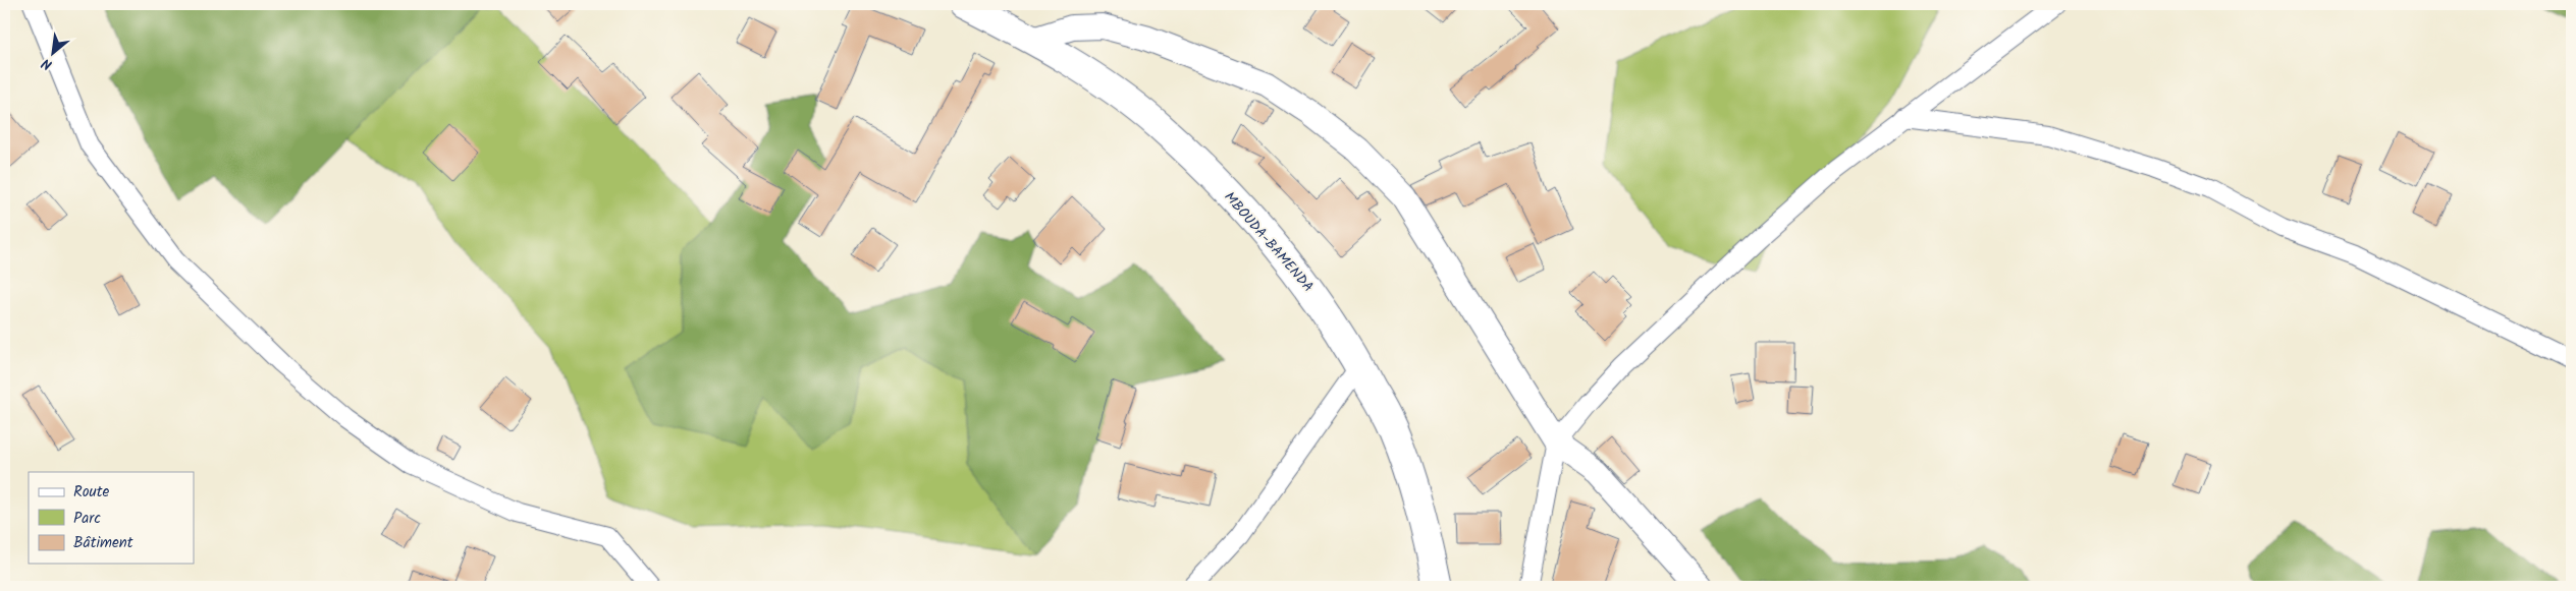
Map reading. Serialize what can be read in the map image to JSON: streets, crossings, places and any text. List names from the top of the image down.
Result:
{
  "streets": {
    "highway": ["MBOUDA-BAMENDA"]
  },
  "legend": ["Route", "Parc", "Bâtiment"],
  "north": "bottom left"
}
